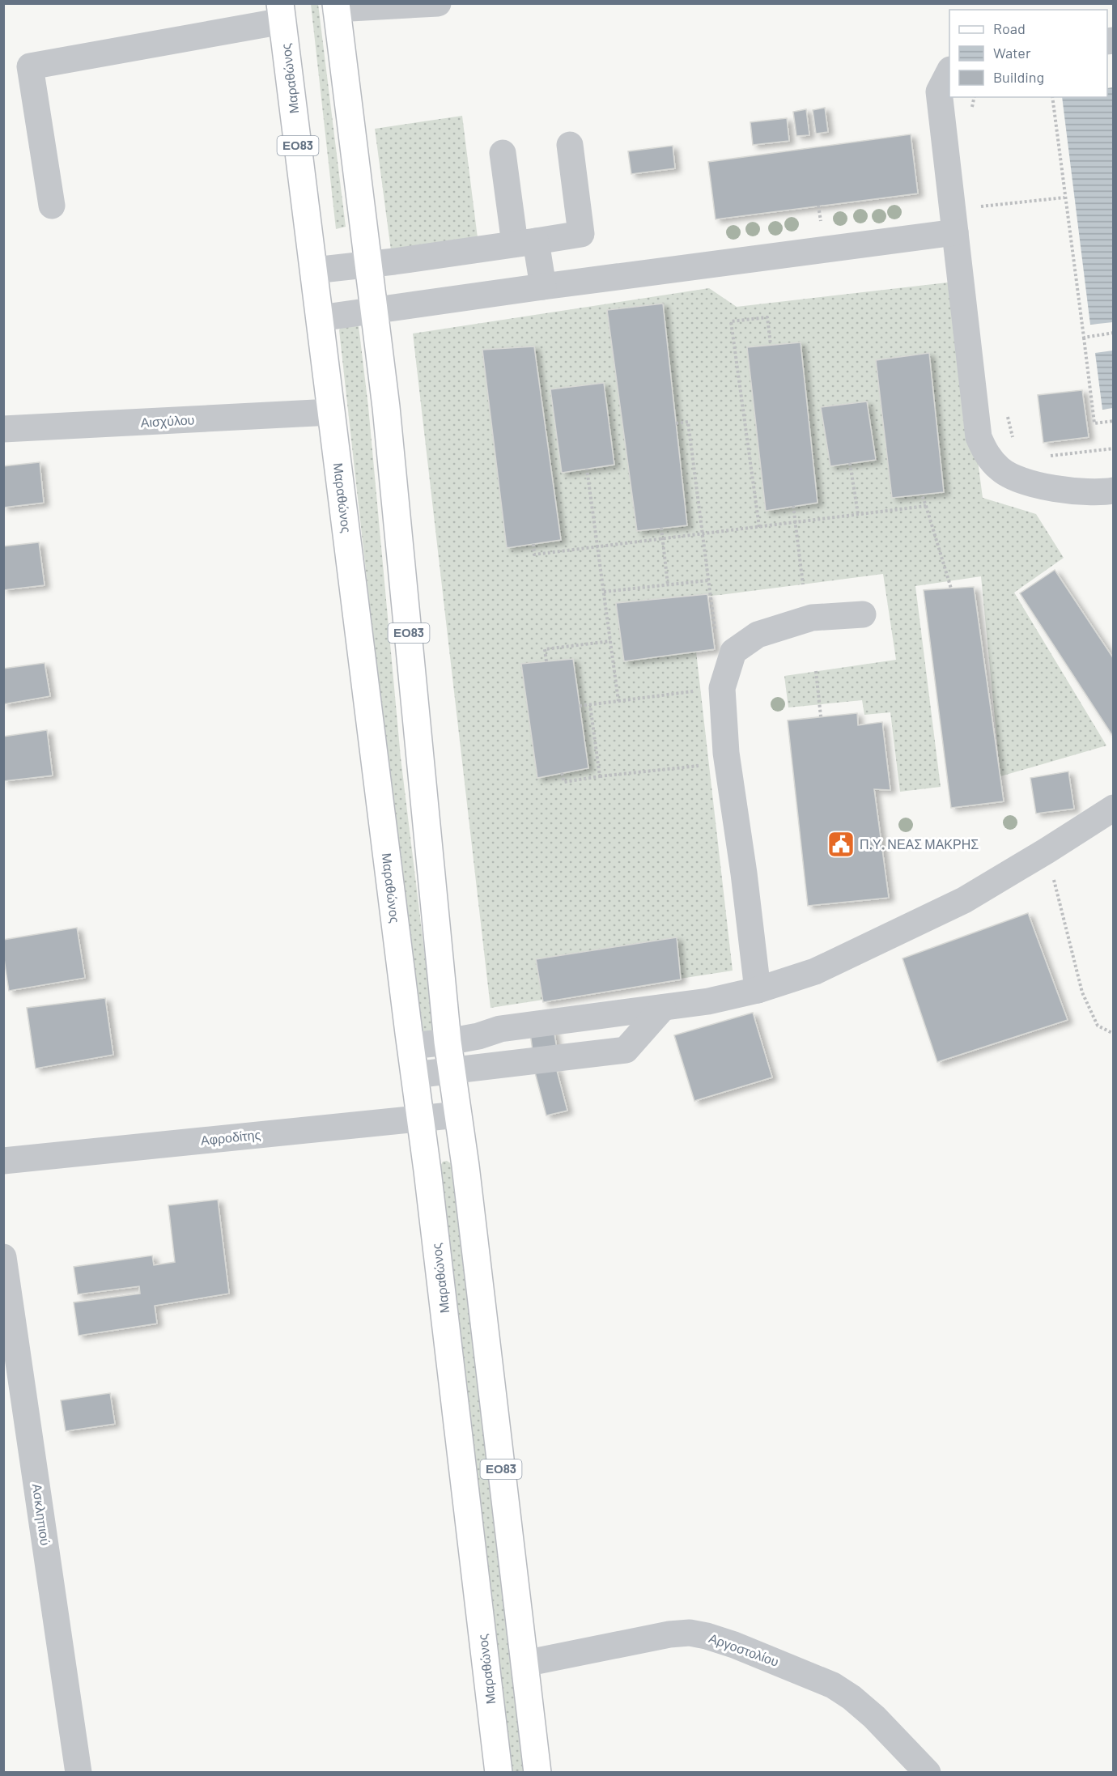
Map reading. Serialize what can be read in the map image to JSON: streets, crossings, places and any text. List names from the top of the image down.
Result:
{
  "streets": {
    "main road": ["Μαραθώνος", "ΕΟ83"],
    "street": [
      "Αισχύλου",
      "Αφροδίτης",
      "Ασκληπιού",
      "Αργοστολίου"
    ]
  },
  "crossings": [
    ["Μαραθώνος", "Αισχύλου"],
    ["Μαραθώνος", "Αφροδίτης"],
    ["ΕΟ83", "Αφροδίτης"],
    ["ΕΟ83", "Αργοστολίου"]
  ],
  "places": {
    "public building": ["Π.Υ. ΝΕΑΣ ΜΑΚΡΗΣ"]
  },
  "legend": ["Road", "Water", "Building"]
}
